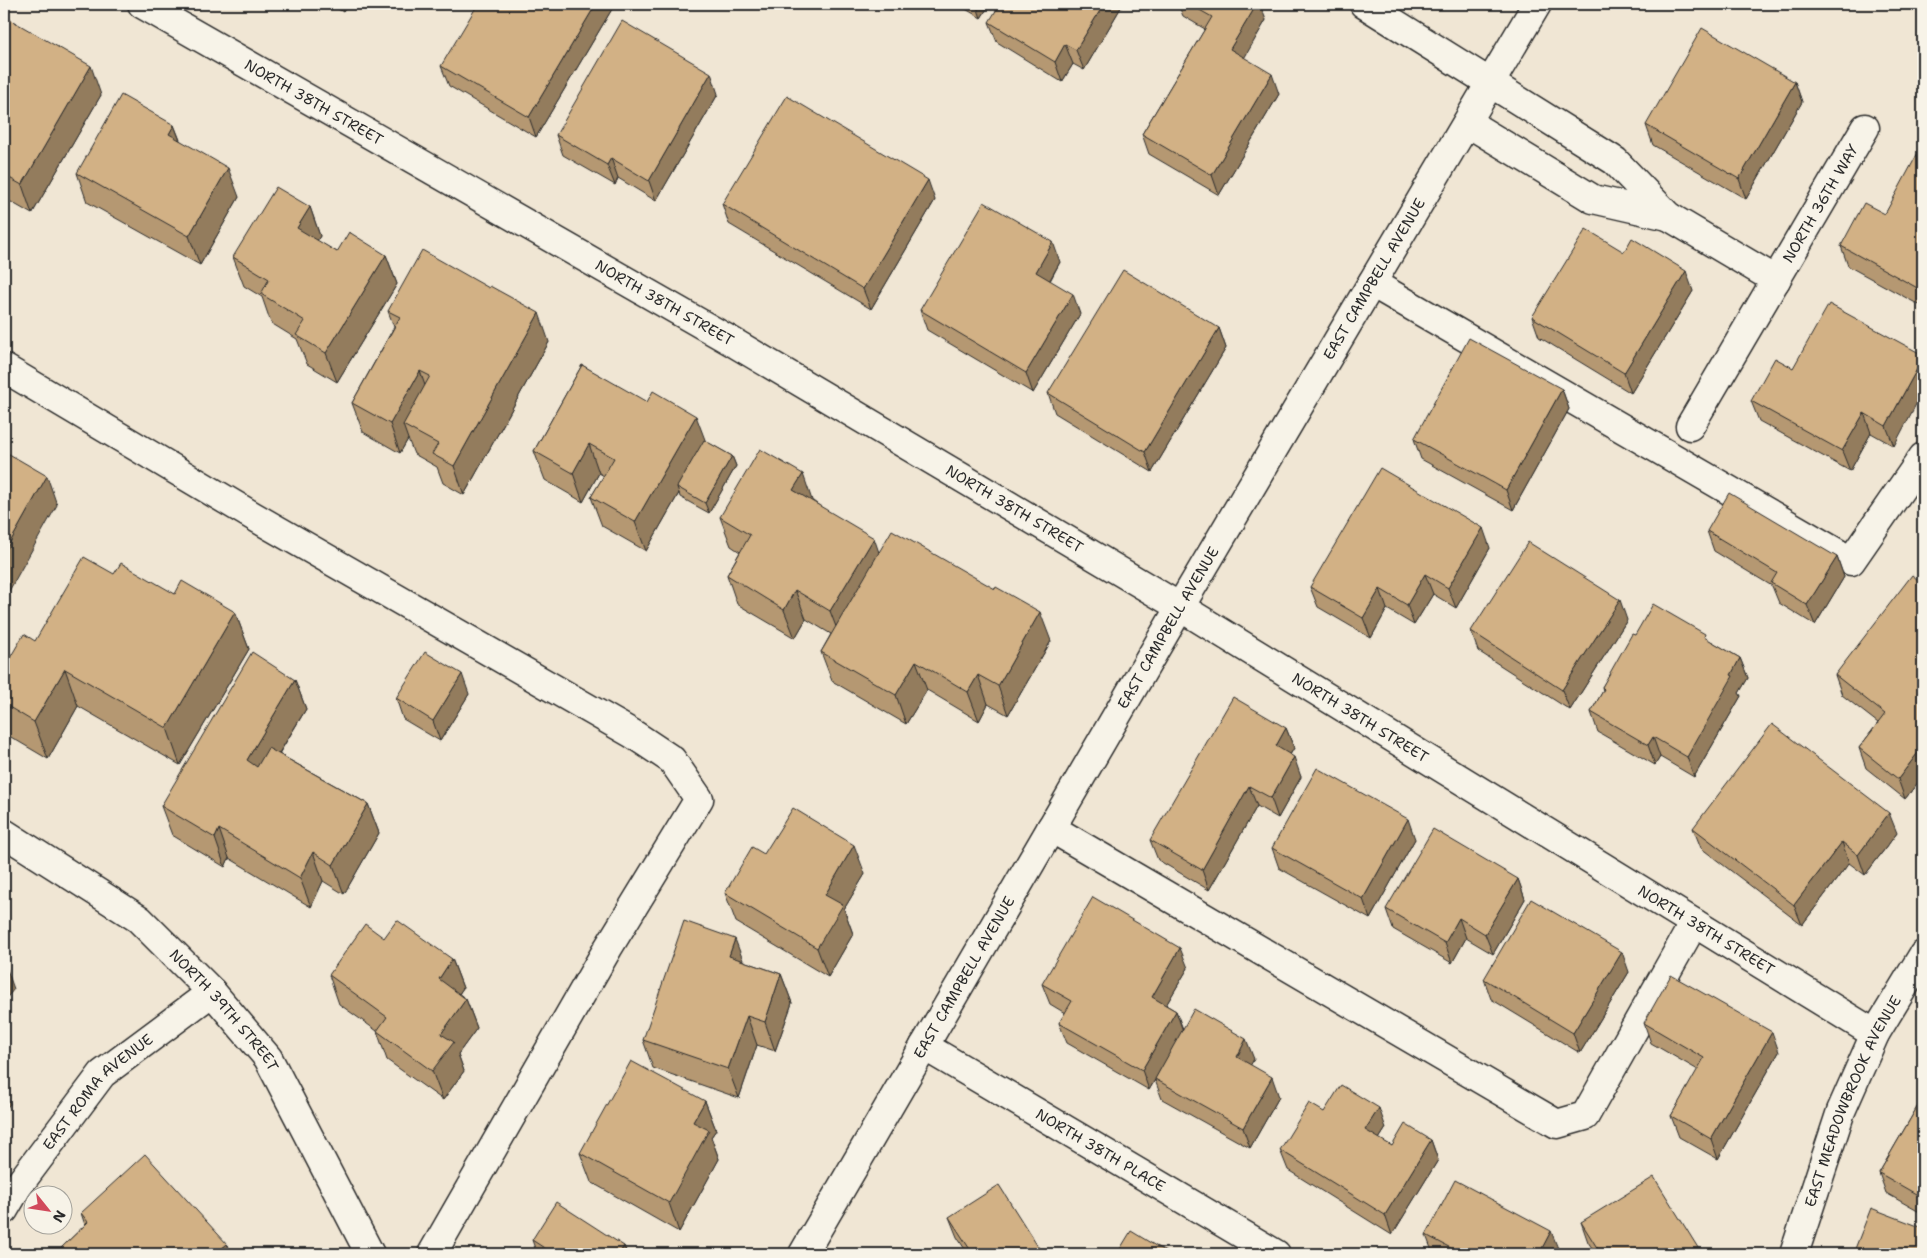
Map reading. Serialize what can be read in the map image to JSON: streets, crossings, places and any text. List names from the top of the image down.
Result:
{
  "streets": {
    "street": [
      "NORTH 38TH STREET",
      "NORTH 36TH WAY",
      "EAST CAMPBELL AVENUE",
      "NORTH 39TH STREET",
      "EAST ROMA AVENUE",
      "EAST MEADOWBROOK AVENUE",
      "NORTH 38TH PLACE"
    ]
  },
  "crossings": [
    ["NORTH 38TH STREET", "EAST CAMPBELL AVENUE"],
    ["NORTH 38TH STREET", "EAST MEADOWBROOK AVENUE"],
    ["NORTH 36TH WAY", "EAST CAMPBELL AVENUE"],
    ["EAST CAMPBELL AVENUE", "NORTH 38TH PLACE"],
    ["NORTH 39TH STREET", "EAST ROMA AVENUE"]
  ],
  "north": "bottom right"
}
